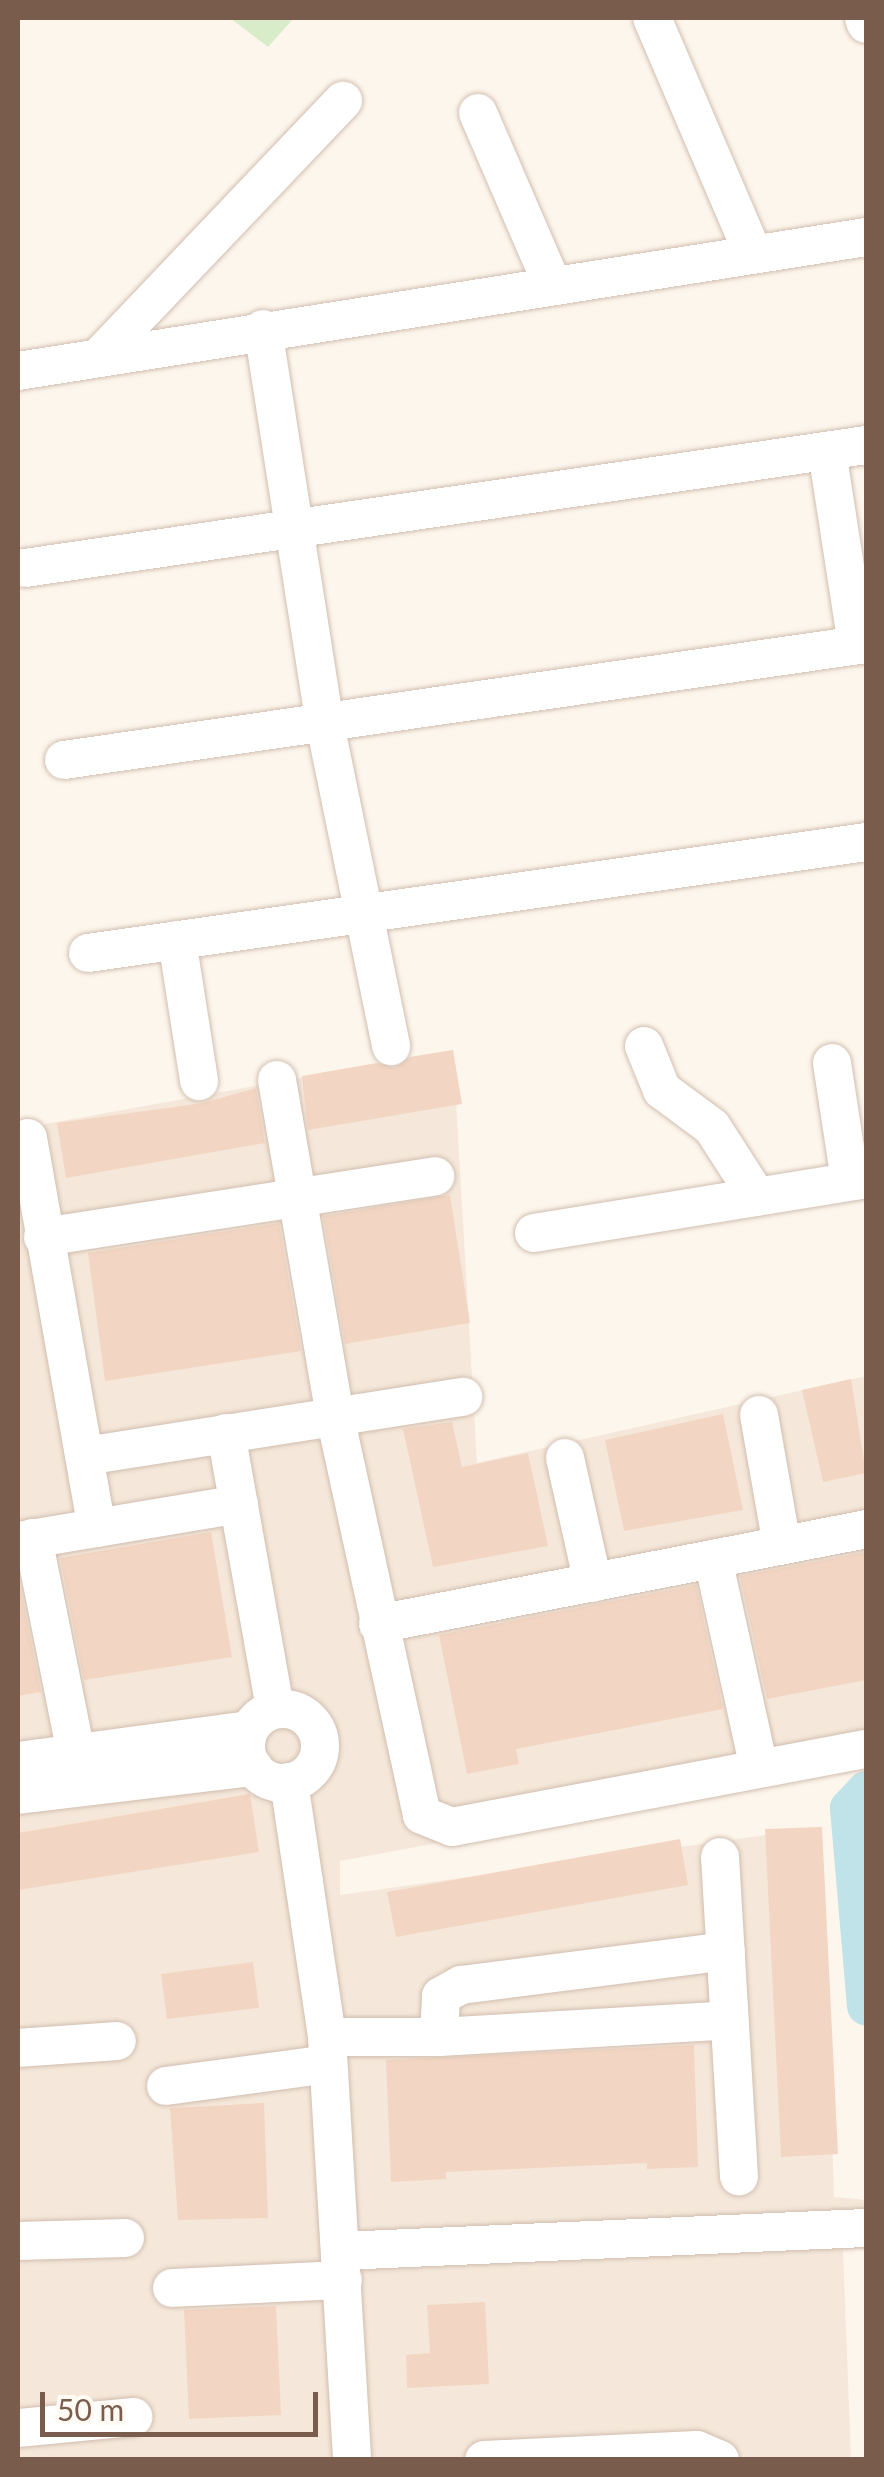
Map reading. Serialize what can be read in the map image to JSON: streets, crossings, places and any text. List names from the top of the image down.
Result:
{
  "scale_bar": "50 m"
}
